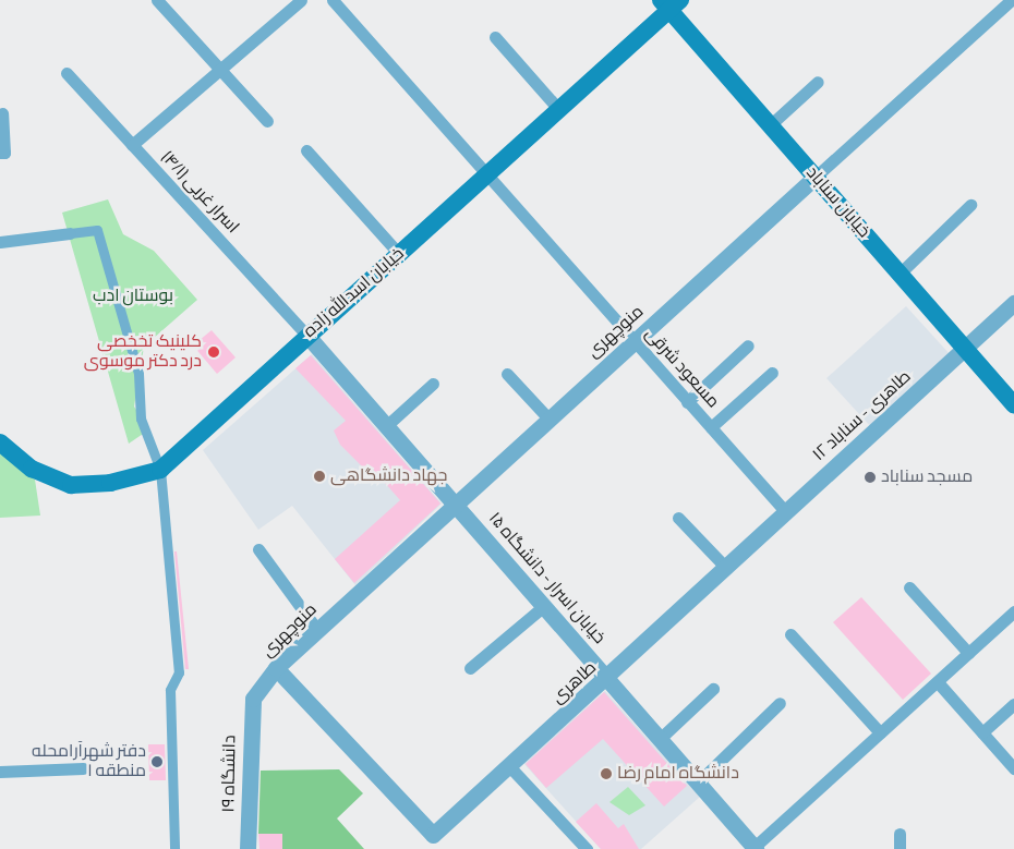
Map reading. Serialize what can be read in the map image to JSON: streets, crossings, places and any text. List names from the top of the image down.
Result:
{
  "streets": {
    "main road": ["خیابان سناباد", "خیابان اسدالله زاده"],
    "street": [
      "اسرار غربی (۴/۱)",
      "منوچهری",
      "مسعود شرقی",
      "طاهری - سناباد ۱۲",
      "خیابان اسرار - دانشگاه ۱۵",
      "طاهری",
      "دانشگاه ۱۹"
    ]
  },
  "crossings": [
    ["اسرار غربی (۴/۱)", "خیابان اسدالله زاده"],
    ["اسرار غربی (۴/۱)", "خیابان اسرار - دانشگاه ۱۵"],
    ["خیابان سناباد", "خیابان اسدالله زاده"],
    ["خیابان سناباد", "منوچهری"],
    ["خیابان سناباد", "طاهری - سناباد ۱۲"],
    ["خیابان اسدالله زاده", "مسعود شرقی"],
    ["خیابان اسدالله زاده", "خیابان اسرار - دانشگاه ۱۵"],
    ["منوچهری", "مسعود شرقی"],
    ["منوچهری", "خیابان اسرار - دانشگاه ۱۵"],
    ["منوچهری", "طاهری"],
    ["منوچهری", "دانشگاه ۱۹"],
    ["مسعود شرقی", "طاهری - سناباد ۱۲"],
    ["مسعود شرقی", "طاهری"],
    ["طاهری - سناباد ۱۲", "طاهری"],
    ["خیابان اسرار - دانشگاه ۱۵", "طاهری"]
  ],
  "parks": ["بوستان ادب"],
  "places": [
    "کلینیک تخخصی درد دکتر موسوی",
    "جهاد دانشگاهی",
    "مسجد سناباد",
    "دفتر شهرآرامحله منطقه ۱",
    "دانشگاه امام رضا"
  ]
}
